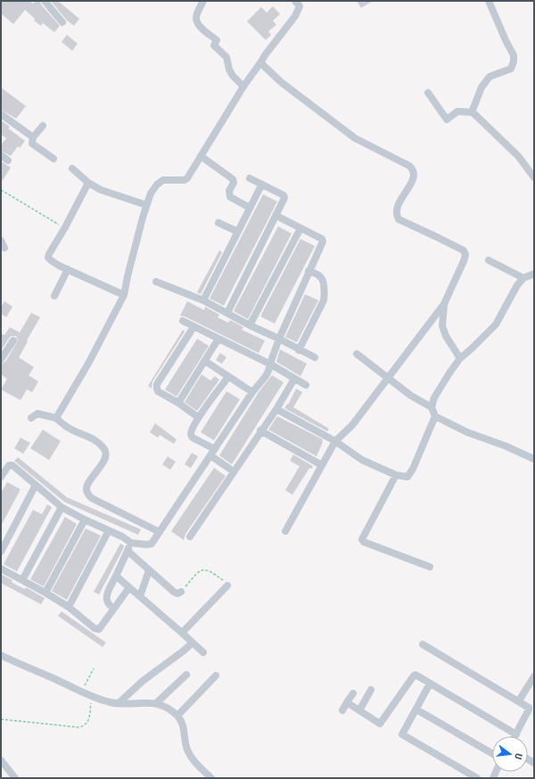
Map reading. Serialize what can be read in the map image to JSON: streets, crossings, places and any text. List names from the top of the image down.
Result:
{
  "north": "right"
}
